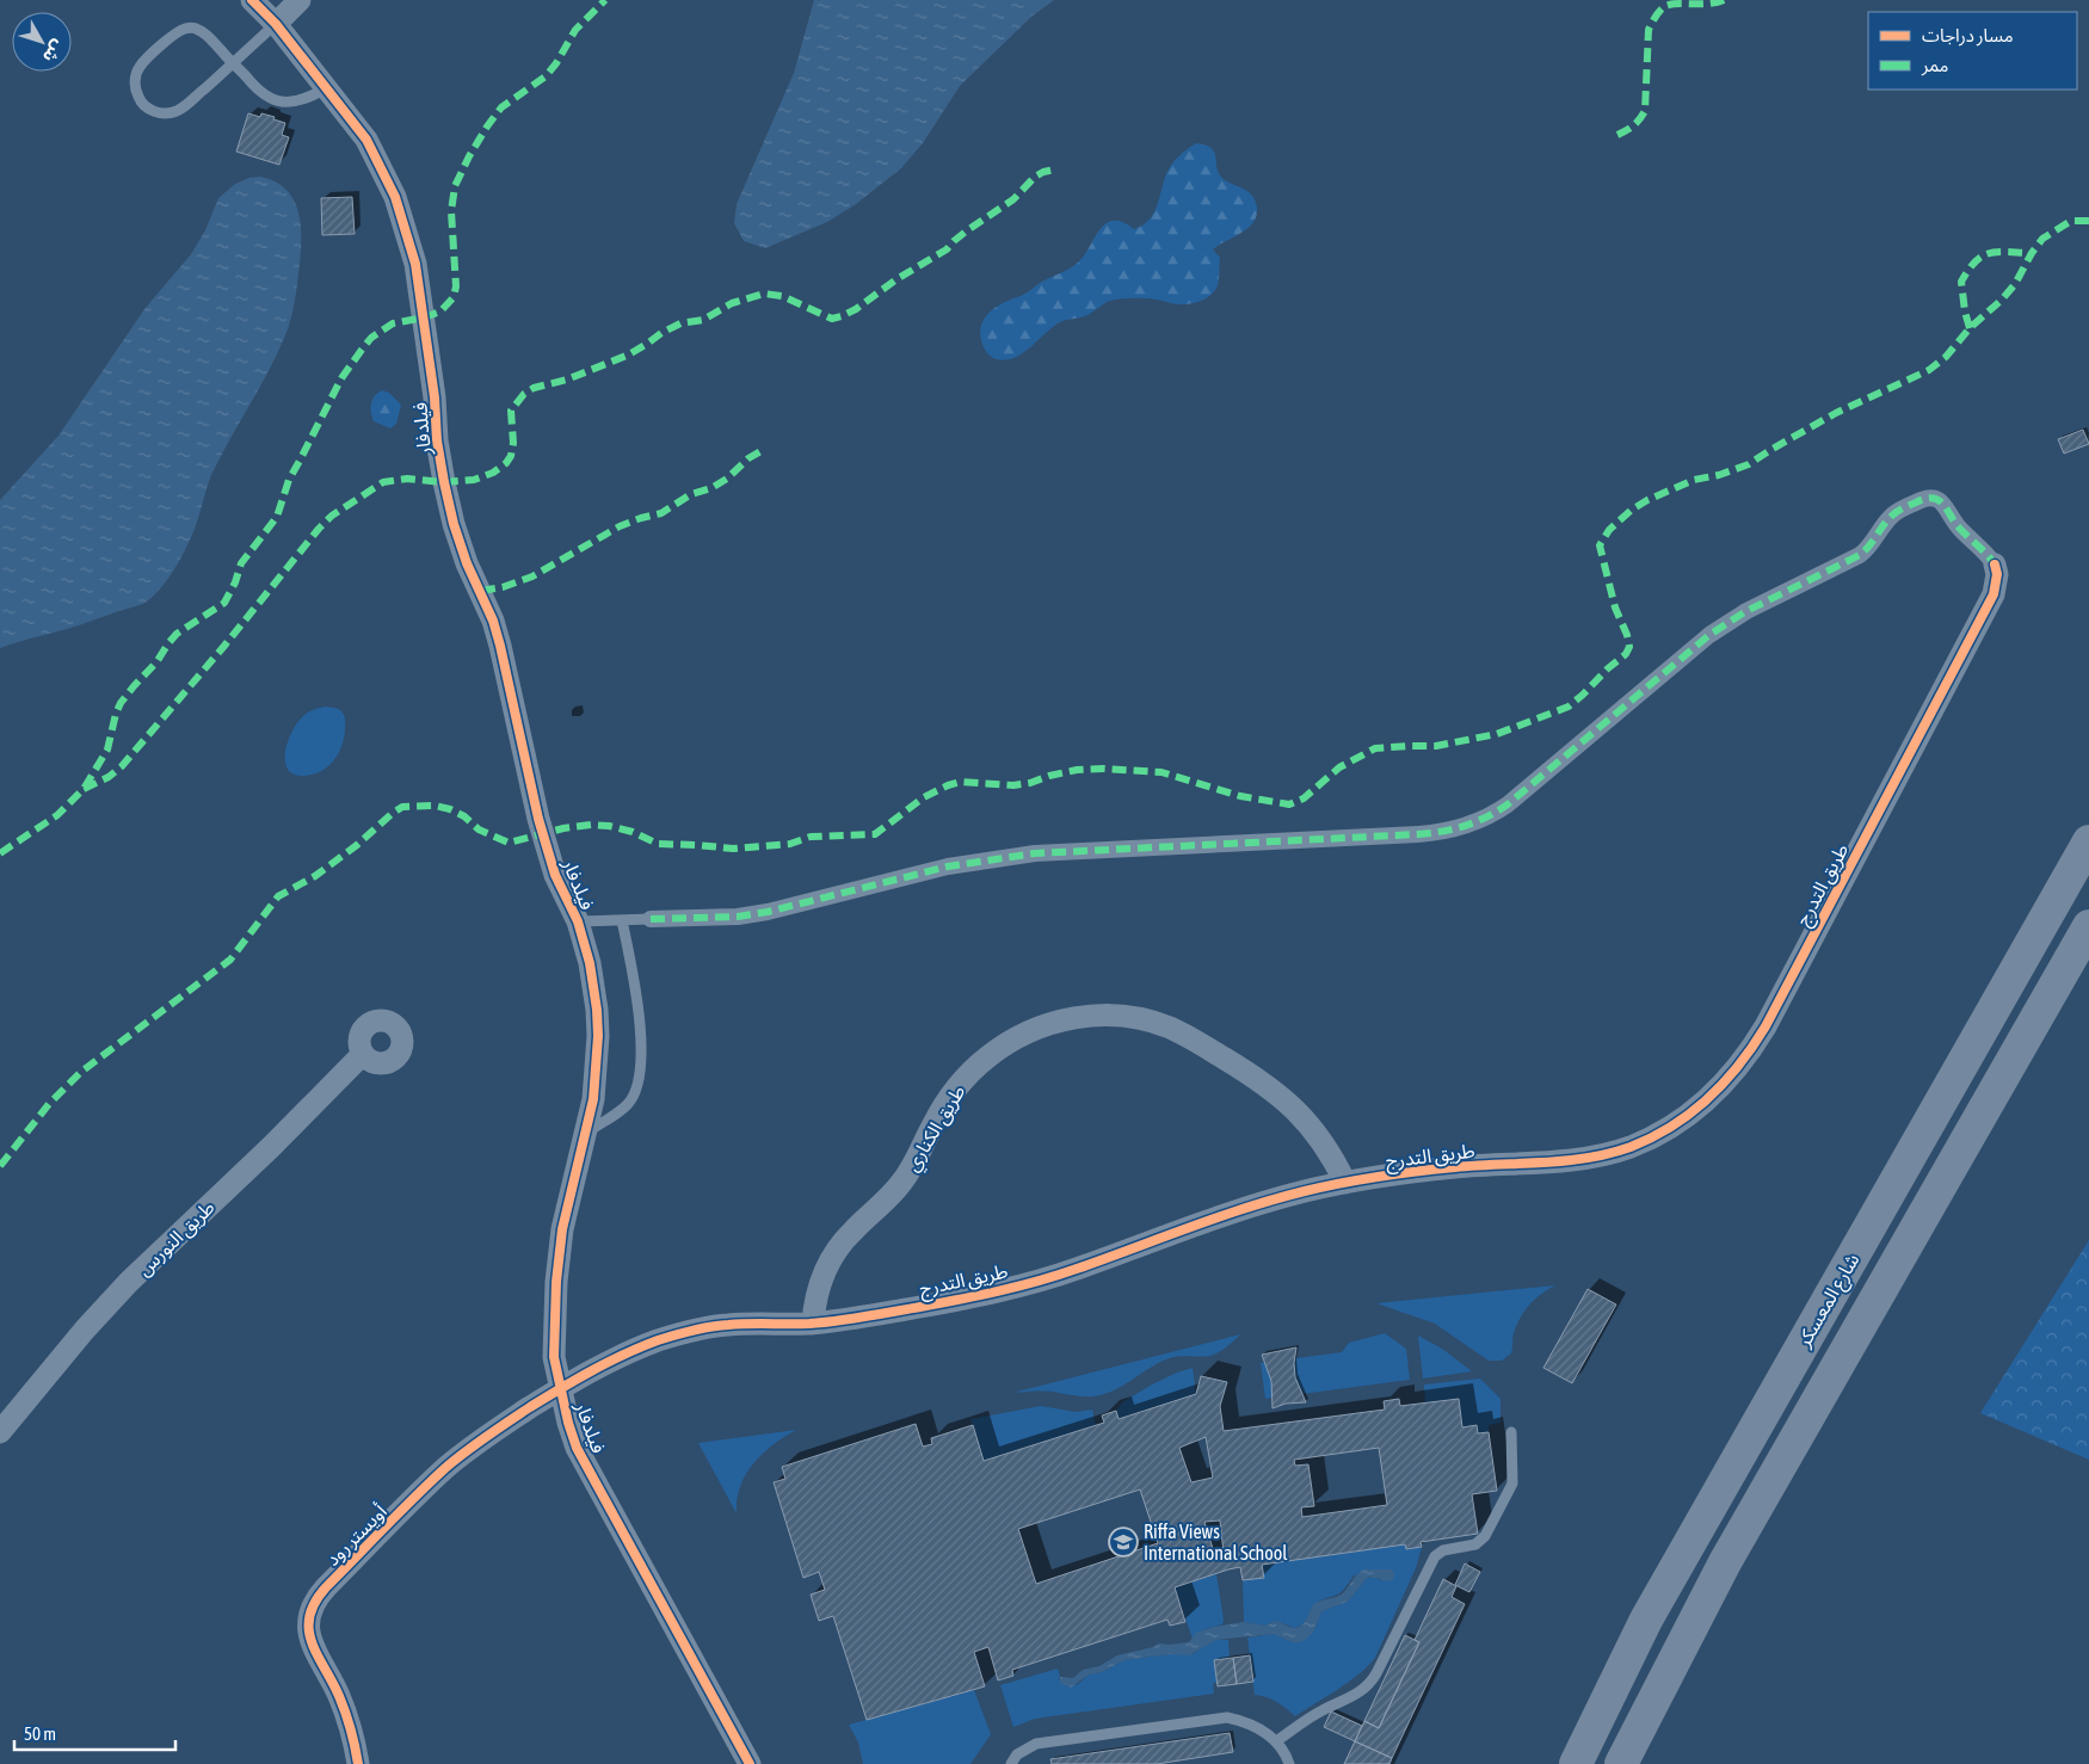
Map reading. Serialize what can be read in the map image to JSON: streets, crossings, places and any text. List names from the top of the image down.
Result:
{
  "streets": {
    "main road": ["شارع المعسكر"],
    "street": [
      "فيلدفار",
      "طريق التدرج",
      "طريق الكناري",
      "طريق النورس",
      "أويستر رود"
    ]
  },
  "crossings": [
    ["فيلدفار", "طريق التدرج"],
    ["فيلدفار", "أويستر رود"],
    ["طريق التدرج", "طريق الكناري"],
    ["طريق التدرج", "أويستر رود"]
  ],
  "places": {
    "school or university": ["Riffa Views International School"]
  },
  "legend": ["مسار دراجات", "ممر"],
  "scale_bar": "50 m",
  "north": "bottom right"
}
